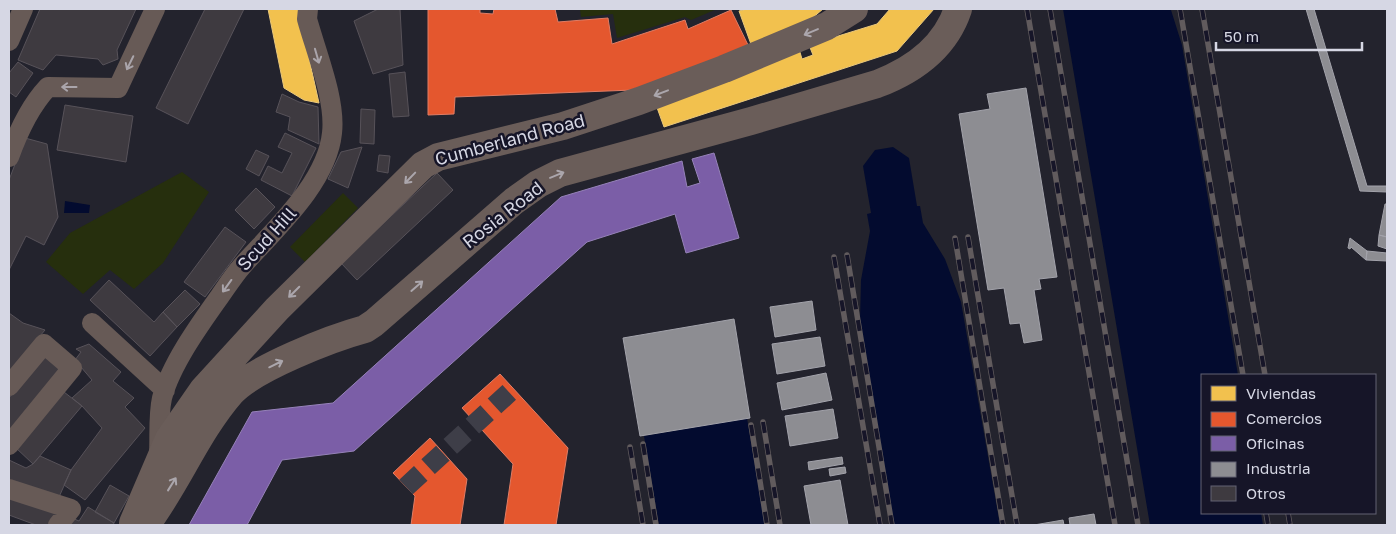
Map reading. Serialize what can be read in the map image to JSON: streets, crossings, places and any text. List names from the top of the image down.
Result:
{
  "streets": {
    "main road": ["Cumberland Road", "Rosia Road"],
    "street": ["Scud Hill"]
  },
  "crossings": [
    ["Cumberland Road", "Scud Hill"]
  ],
  "one_way": ["Cumberland Road", "Rosia Road", "Scud Hill"],
  "legend": [
    "Viviendas",
    "Comercios",
    "Oficinas",
    "Industria",
    "Otros"
  ],
  "scale_bar": "50 m"
}
